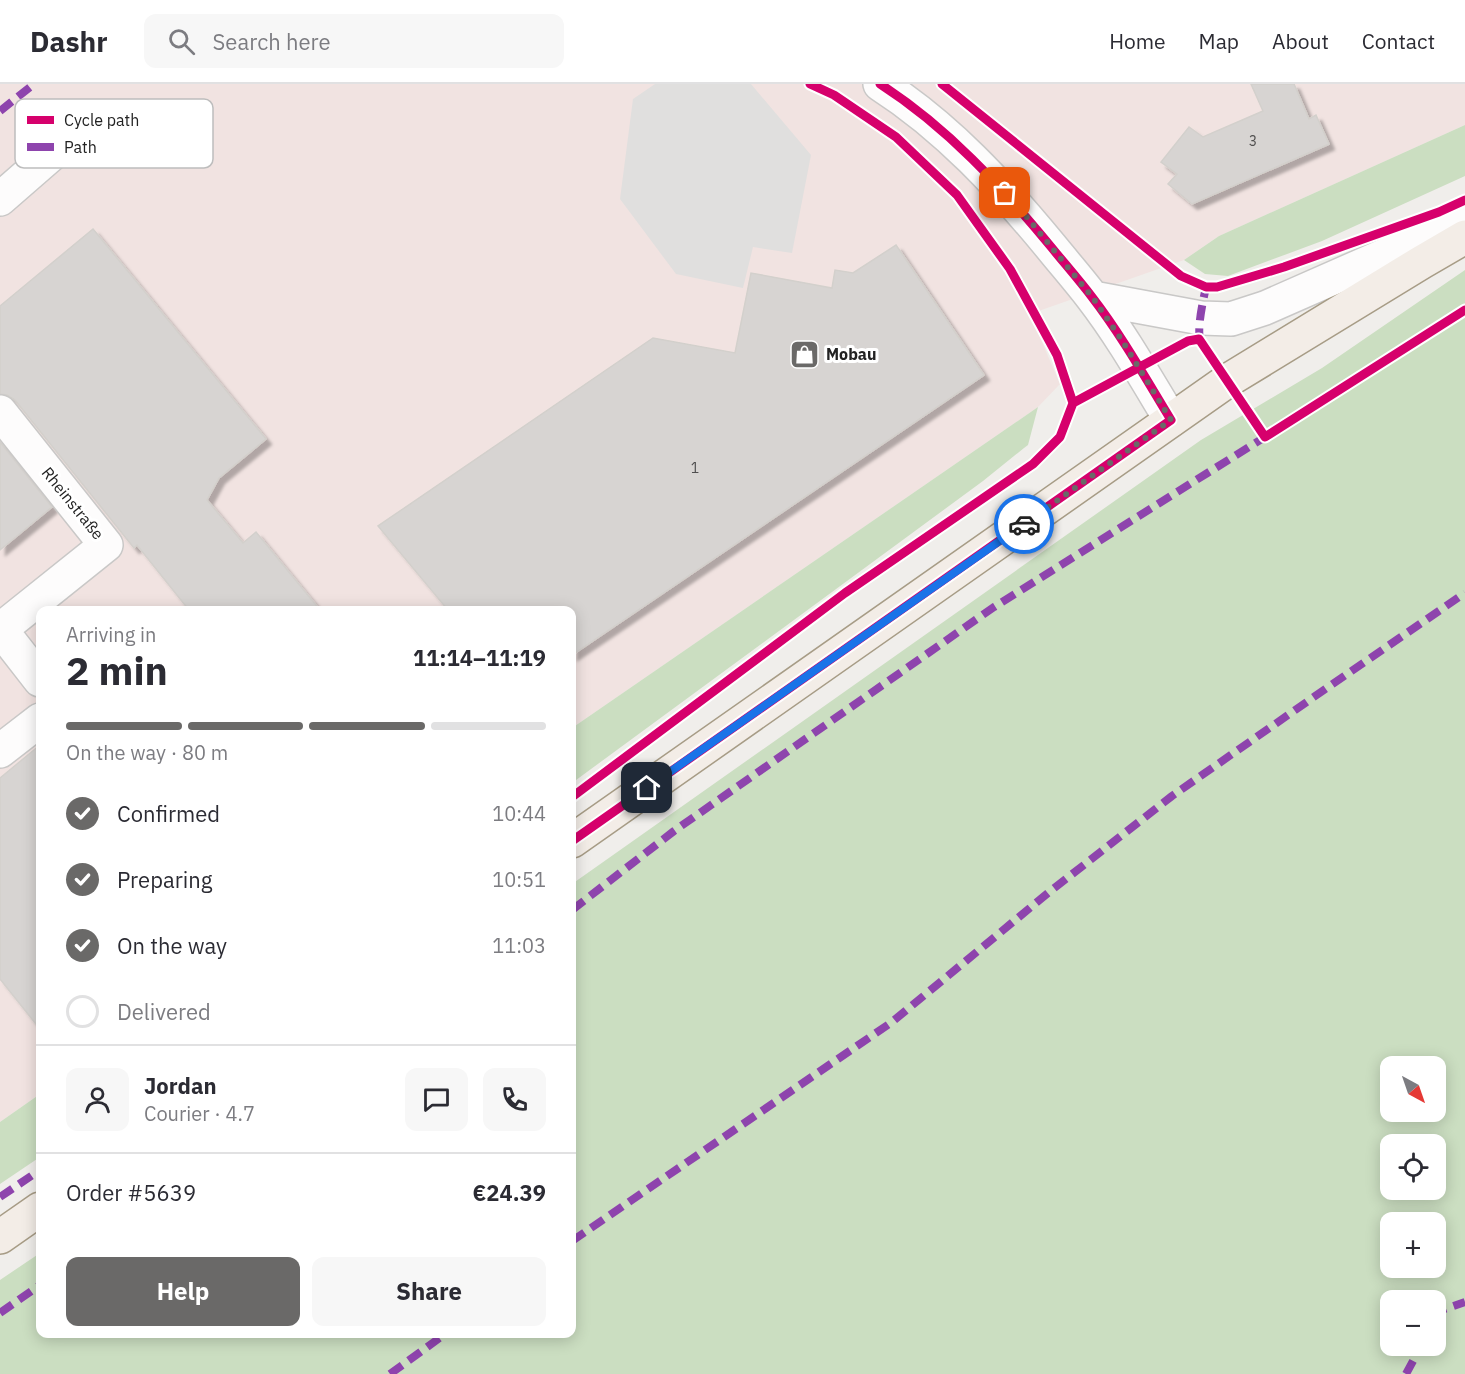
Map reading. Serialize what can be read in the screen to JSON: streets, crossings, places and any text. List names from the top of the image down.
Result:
{
  "streets": {
    "street": ["Rheinstraße"]
  },
  "places": {
    "shop": ["Mobau"]
  },
  "house_numbers": ["3", "1"],
  "legend": ["Cycle path", "Path"],
  "north": "bottom right",
  "page": {
    "header": "Dashr",
    "search": "Search here",
    "nav": [
      "Home",
      "Map",
      "About",
      "Contact"
    ],
    "heading": ["2 min", "Arriving in", "11:14–11:19"],
    "panel": [
      "Jordan",
      "Courier · 4.7",
      "Order #5639",
      "€24.39"
    ],
    "bar": "On the way · 80 m",
    "list": [
      ["Confirmed", "10:44"],
      ["Preparing", "10:51"],
      ["On the way", "11:03"],
      "Delivered"
    ],
    "map_buttons": ["+", "−"],
    "buttons": ["Help", "Share"]
  }
}
